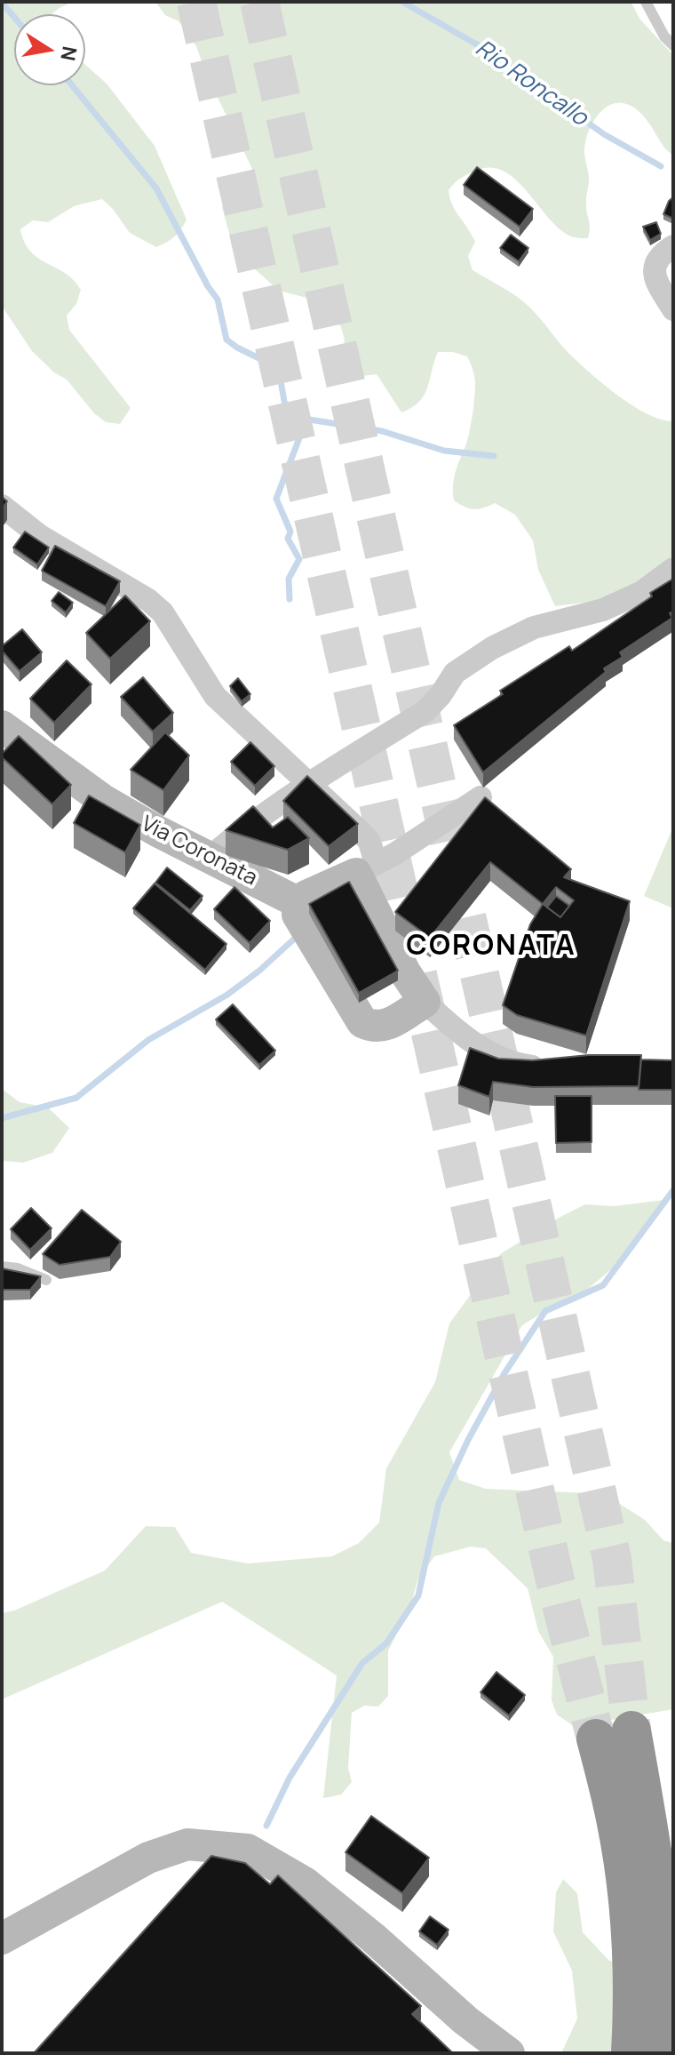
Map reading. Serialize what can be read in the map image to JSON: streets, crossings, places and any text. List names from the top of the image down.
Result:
{
  "streets": {
    "street": ["Via Coronata"]
  },
  "districts": ["CORONATA"],
  "water": ["Rio Roncallo"],
  "north": "right"
}
